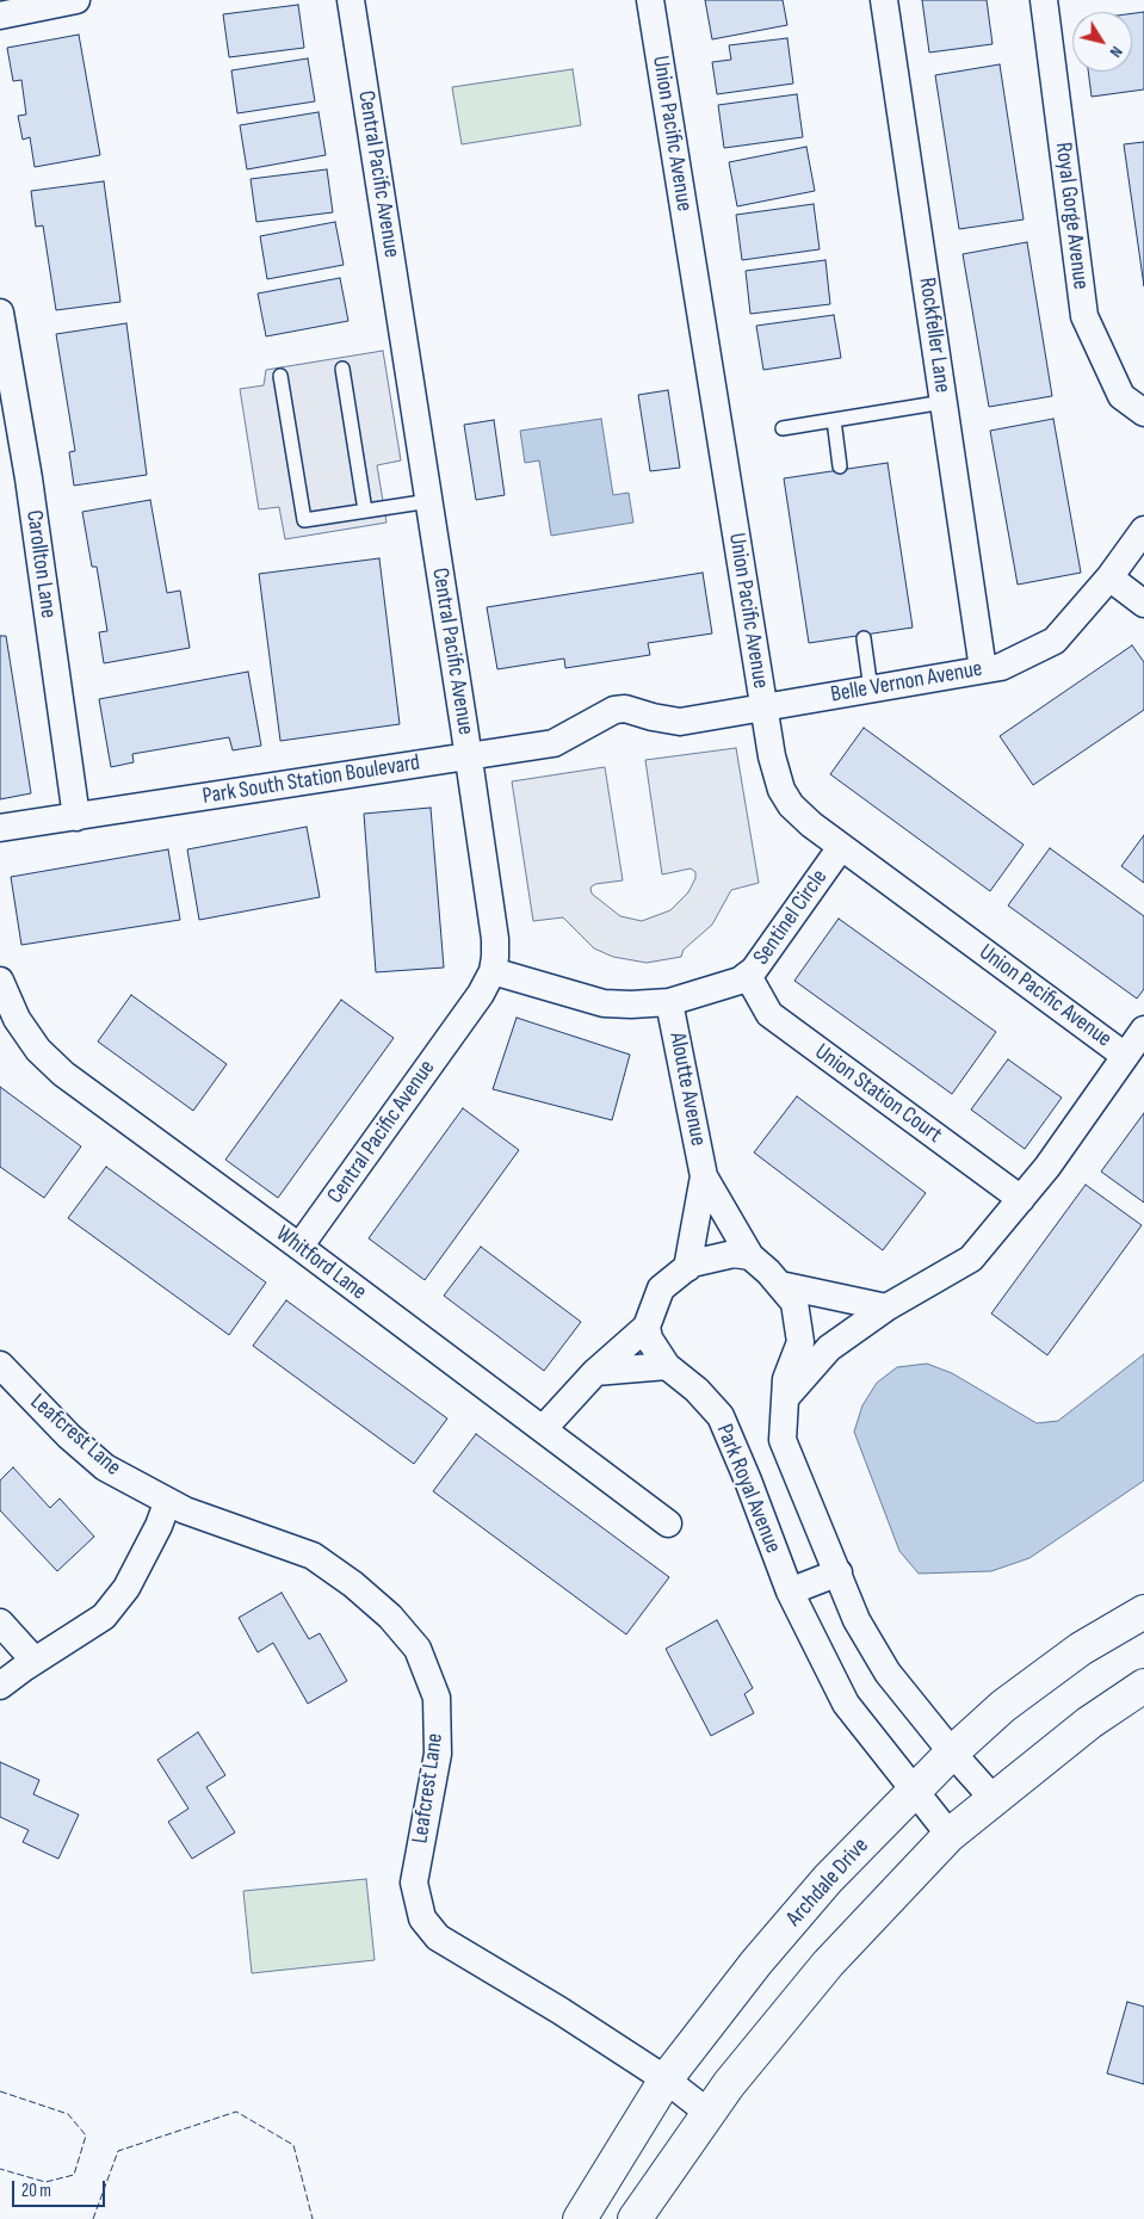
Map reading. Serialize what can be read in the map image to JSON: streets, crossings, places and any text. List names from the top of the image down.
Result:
{
  "streets": {
    "street": [
      "Union Pacific Avenue",
      "Central Pacific Avenue",
      "Royal Gorge Avenue",
      "Rockfeller Lane",
      "Carollton Lane",
      "Belle Vernon Avenue",
      "Park South Station Boulevard",
      "Sentinel Circle",
      "Aloutte Avenue",
      "Union Station Court",
      "Whitford Lane",
      "Leafcrest Lane",
      "Park Royal Avenue",
      "Archdale Drive"
    ]
  },
  "crossings": [
    ["Union Pacific Avenue", "Belle Vernon Avenue"],
    ["Union Pacific Avenue", "Sentinel Circle"],
    ["Central Pacific Avenue", "Park South Station Boulevard"],
    ["Central Pacific Avenue", "Sentinel Circle"],
    ["Central Pacific Avenue", "Whitford Lane"],
    ["Rockfeller Lane", "Belle Vernon Avenue"],
    ["Carollton Lane", "Park South Station Boulevard"],
    ["Belle Vernon Avenue", "Park South Station Boulevard"],
    ["Sentinel Circle", "Aloutte Avenue"],
    ["Sentinel Circle", "Union Station Court"],
    ["Leafcrest Lane", "Archdale Drive"],
    ["Park Royal Avenue", "Archdale Drive"]
  ],
  "scale_bar": "20 m",
  "north": "bottom right"
}
